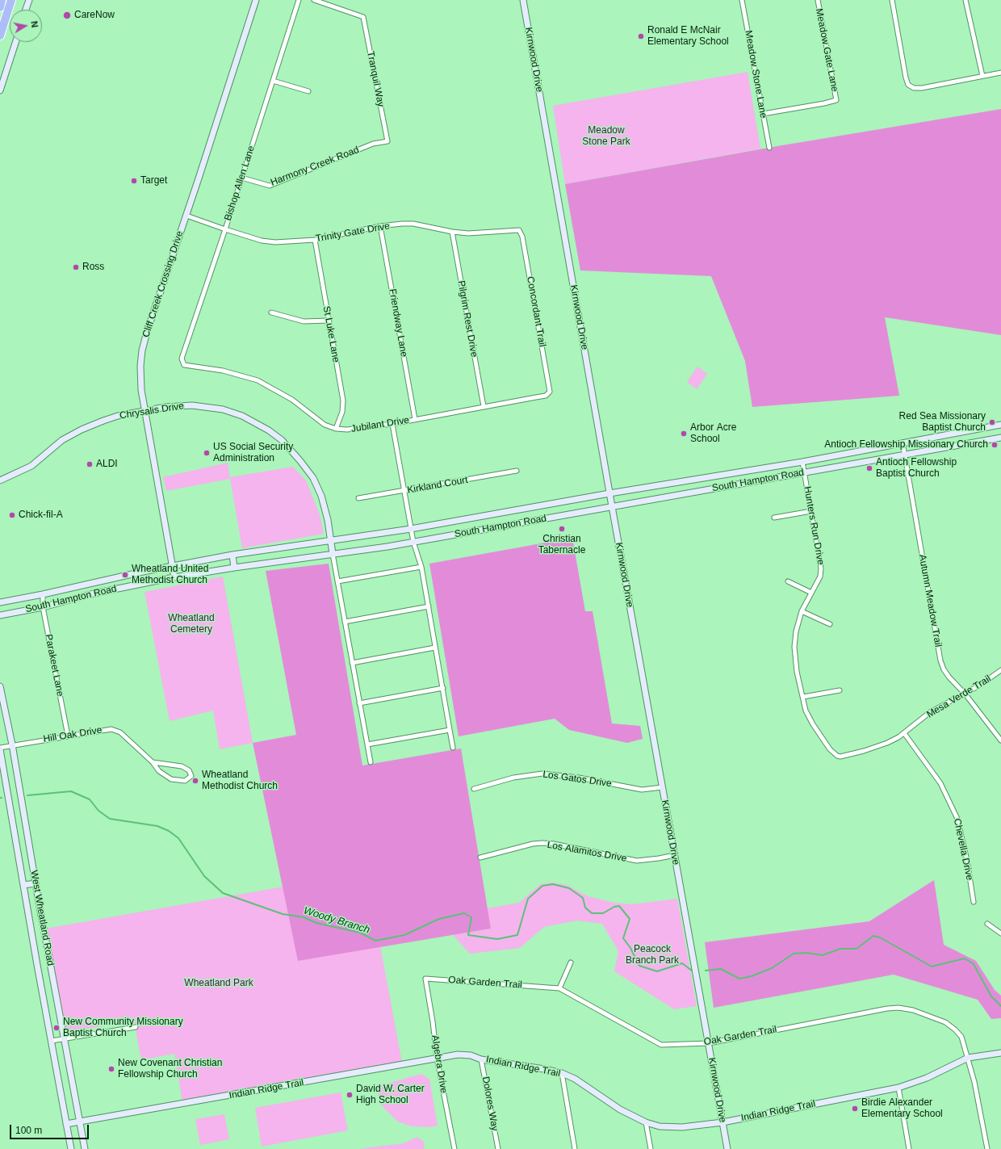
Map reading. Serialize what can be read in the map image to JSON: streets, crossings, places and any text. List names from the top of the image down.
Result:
{
  "streets": {
    "street": [
      "Meadow Gate Lane",
      "Kirnwood Drive",
      "Meadow Stone Lane",
      "Tranquil Way",
      "Harmony Creek Road",
      "Bishop Allen Lane",
      "Trinity Gate Drive",
      "Cliff Creek Crossing Drive",
      "Concordant Trail",
      "Pilgrim Rest Drive",
      "Friendway Lane",
      "St Luke Lane",
      "Chrysalis Drive",
      "Jubilant Drive",
      "South Hampton Road",
      "Kirkland Court",
      "Hunters Run Drive",
      "Autumn Meadow Trail",
      "Parakeet Lane",
      "Mesa Verde Trail",
      "Hill Oak Drive",
      "Los Gatos Drive",
      "Chevella Drive",
      "Los Alamitos Drive",
      "West Wheatland Road",
      "Oak Garden Trail",
      "Algebra Drive",
      "Indian Ridge Trail",
      "Dolores Way"
    ]
  },
  "crossings": [
    ["Meadow Gate Lane", "Meadow Stone Lane"],
    ["Kirnwood Drive", "South Hampton Road"],
    ["Kirnwood Drive", "Los Gatos Drive"],
    ["Kirnwood Drive", "Los Alamitos Drive"],
    ["Kirnwood Drive", "Oak Garden Trail"],
    ["Kirnwood Drive", "Indian Ridge Trail"],
    ["Tranquil Way", "Harmony Creek Road"],
    ["Harmony Creek Road", "Bishop Allen Lane"],
    ["Bishop Allen Lane", "Trinity Gate Drive"],
    ["Bishop Allen Lane", "Jubilant Drive"],
    ["Trinity Gate Drive", "Cliff Creek Crossing Drive"],
    ["Trinity Gate Drive", "Concordant Trail"],
    ["Trinity Gate Drive", "Pilgrim Rest Drive"],
    ["Trinity Gate Drive", "Friendway Lane"],
    ["Trinity Gate Drive", "St Luke Lane"],
    ["Cliff Creek Crossing Drive", "Chrysalis Drive"],
    ["Cliff Creek Crossing Drive", "South Hampton Road"],
    ["Concordant Trail", "Jubilant Drive"],
    ["Pilgrim Rest Drive", "Jubilant Drive"],
    ["Friendway Lane", "Jubilant Drive"],
    ["St Luke Lane", "Jubilant Drive"],
    ["Chrysalis Drive", "South Hampton Road"],
    ["South Hampton Road", "Hunters Run Drive"],
    ["South Hampton Road", "Autumn Meadow Trail"],
    ["South Hampton Road", "Parakeet Lane"],
    ["Hunters Run Drive", "Mesa Verde Trail"],
    ["Autumn Meadow Trail", "Mesa Verde Trail"],
    ["Parakeet Lane", "Hill Oak Drive"],
    ["Mesa Verde Trail", "Chevella Drive"],
    ["Hill Oak Drive", "West Wheatland Road"],
    ["West Wheatland Road", "Indian Ridge Trail"],
    ["Oak Garden Trail", "Algebra Drive"],
    ["Oak Garden Trail", "Indian Ridge Trail"],
    ["Algebra Drive", "Indian Ridge Trail"],
    ["Indian Ridge Trail", "Dolores Way"]
  ],
  "water": ["Woody Branch"],
  "parks": [
    "Meadow Stone Park",
    "Wheatland Cemetery",
    "Peacock Branch Park",
    "Wheatland Park"
  ],
  "places": [
    "CareNow",
    "Ronald E McNair Elementary School",
    "Target",
    "Ross",
    "Red Sea Missionary Baptist Church",
    "Arbor Acre School",
    "Antioch Fellowship Missionary Church",
    "US Social Security Administration",
    "ALDI",
    "Antioch Fellowship Baptist Church",
    "Chick-fil-A",
    "Christian Tabernacle",
    "Wheatland United Methodist Church",
    "Wheatland Methodist Church",
    "New Community Missionary Baptist Church",
    "New Covenant Christian Fellowship Church",
    "David W. Carter High School",
    "Birdie Alexander Elementary School"
  ],
  "scale_bar": "100 m",
  "north": "right"
}
